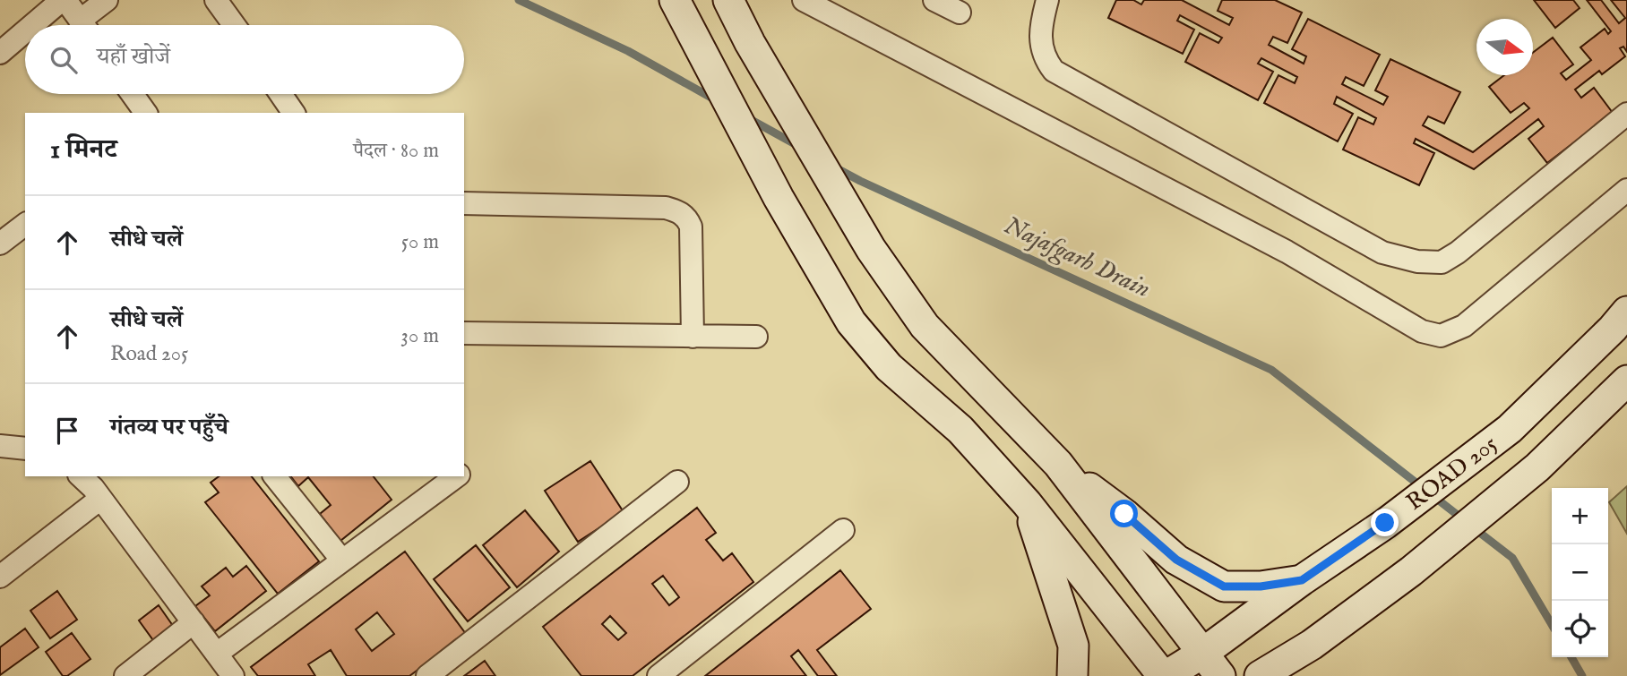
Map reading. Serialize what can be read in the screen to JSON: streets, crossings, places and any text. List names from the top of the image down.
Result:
{
  "streets": {
    "street": ["ROAD 205"]
  },
  "water": ["Najafgarh Drain"],
  "north": "right",
  "page": {
    "search": "यहाँ खोजें",
    "heading": ["1 मिनट", "पैदल · 80 m"],
    "list": [
      ["सीधे चलें", "50 m"],
      ["सीधे चलें", "Road 205", "30 m"],
      "गंतव्य पर पहुँचे"
    ],
    "map_buttons": ["+", "−"]
  }
}
